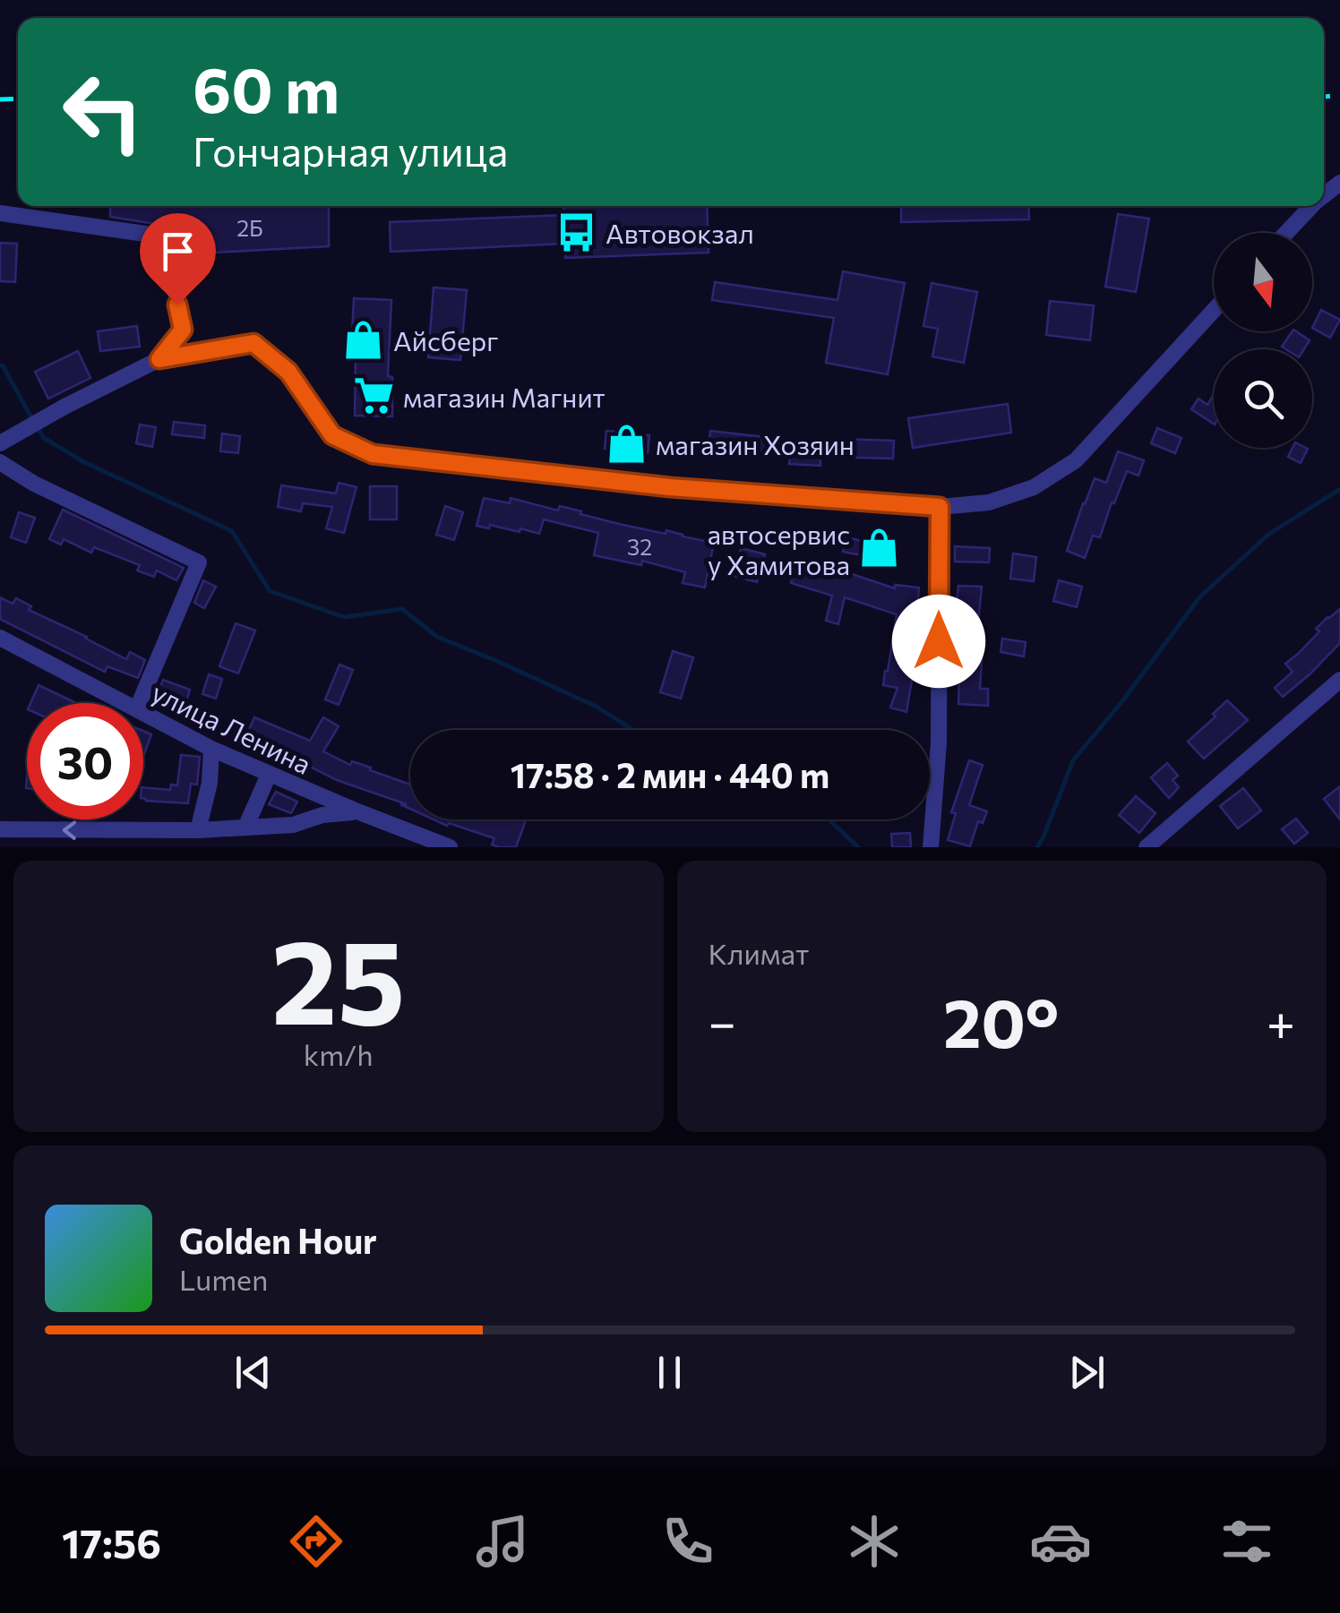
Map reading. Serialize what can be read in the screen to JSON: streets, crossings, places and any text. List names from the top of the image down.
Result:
{
  "streets": {
    "street": ["улица Ленина"]
  },
  "places": {
    "bus stop": ["Автовокзал"],
    "shop": ["Айсберг", "магазин Хозяин", "автосервис у Хамитова"],
    "supermarket": ["магазин Магнит"]
  },
  "house_numbers": ["2Б", "32"],
  "north": "bottom",
  "page": {
    "turn": ["60 m", "Гончарная улица"],
    "limit": "30",
    "trip": "17:58 · 2 мин · 440 m",
    "tile": [
      ["25", "km/h"],
      "Климат"
    ],
    "heat": ["−", "20°", "+"],
    "song": ["Golden Hour", "Lumen"],
    "tabs": "17:56"
  }
}
